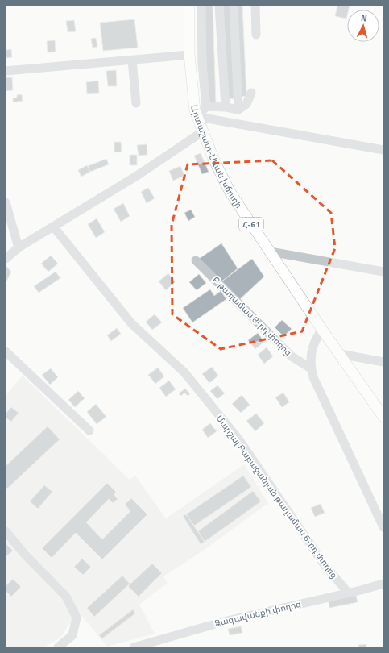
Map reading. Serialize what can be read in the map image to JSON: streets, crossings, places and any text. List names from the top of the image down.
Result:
{
  "streets": {
    "main road": ["Արտաշատ-Սևան խճուղի", "Հ-61"],
    "street": ["Բ թաղամաս 8-րդ փողոց", "Մարշալ Բաբաջանյան թաղամաս 6-րդ փողոց", "Ձագավանքի փողոց"]
  },
  "crossings": [
    ["Մարշալ Բաբաջանյան թաղամաս 6-րդ փողոց", "Ձագավանքի փողոց"]
  ],
  "north": "top"
}
